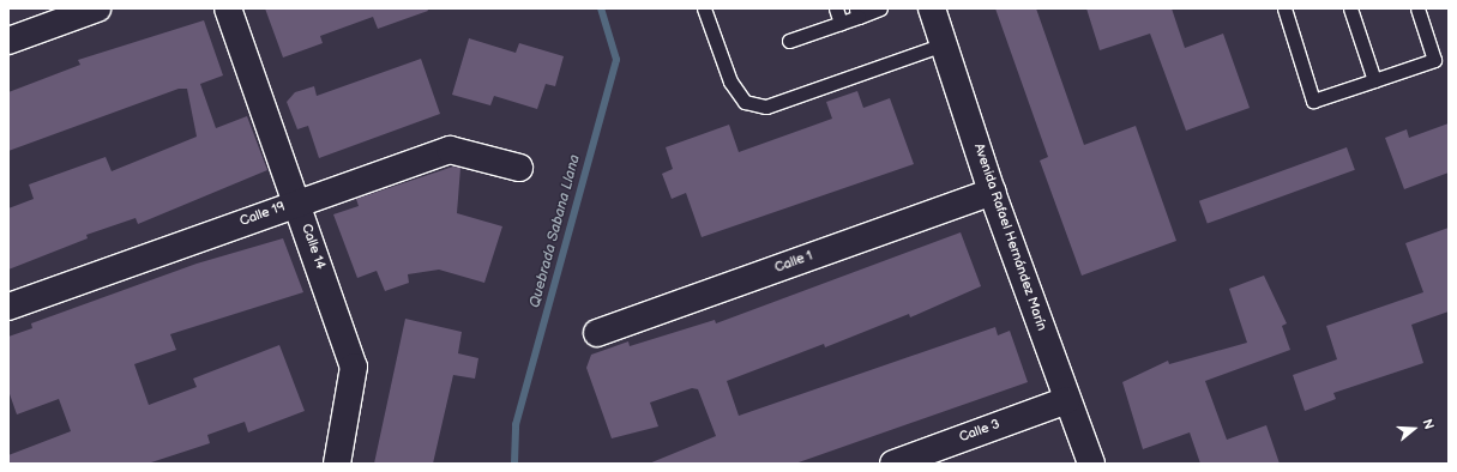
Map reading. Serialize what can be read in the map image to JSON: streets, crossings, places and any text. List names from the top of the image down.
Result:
{
  "streets": {
    "street": [
      "Calle 19",
      "Avenida Rafael Hernández Marín",
      "Calle 14",
      "Calle 1",
      "Calle 3"
    ]
  },
  "crossings": [
    ["Calle 19", "Calle 14"],
    ["Avenida Rafael Hernández Marín", "Calle 1"],
    ["Avenida Rafael Hernández Marín", "Calle 3"]
  ],
  "water": ["Quebrada Sabana Llana"],
  "north": "right"
}
